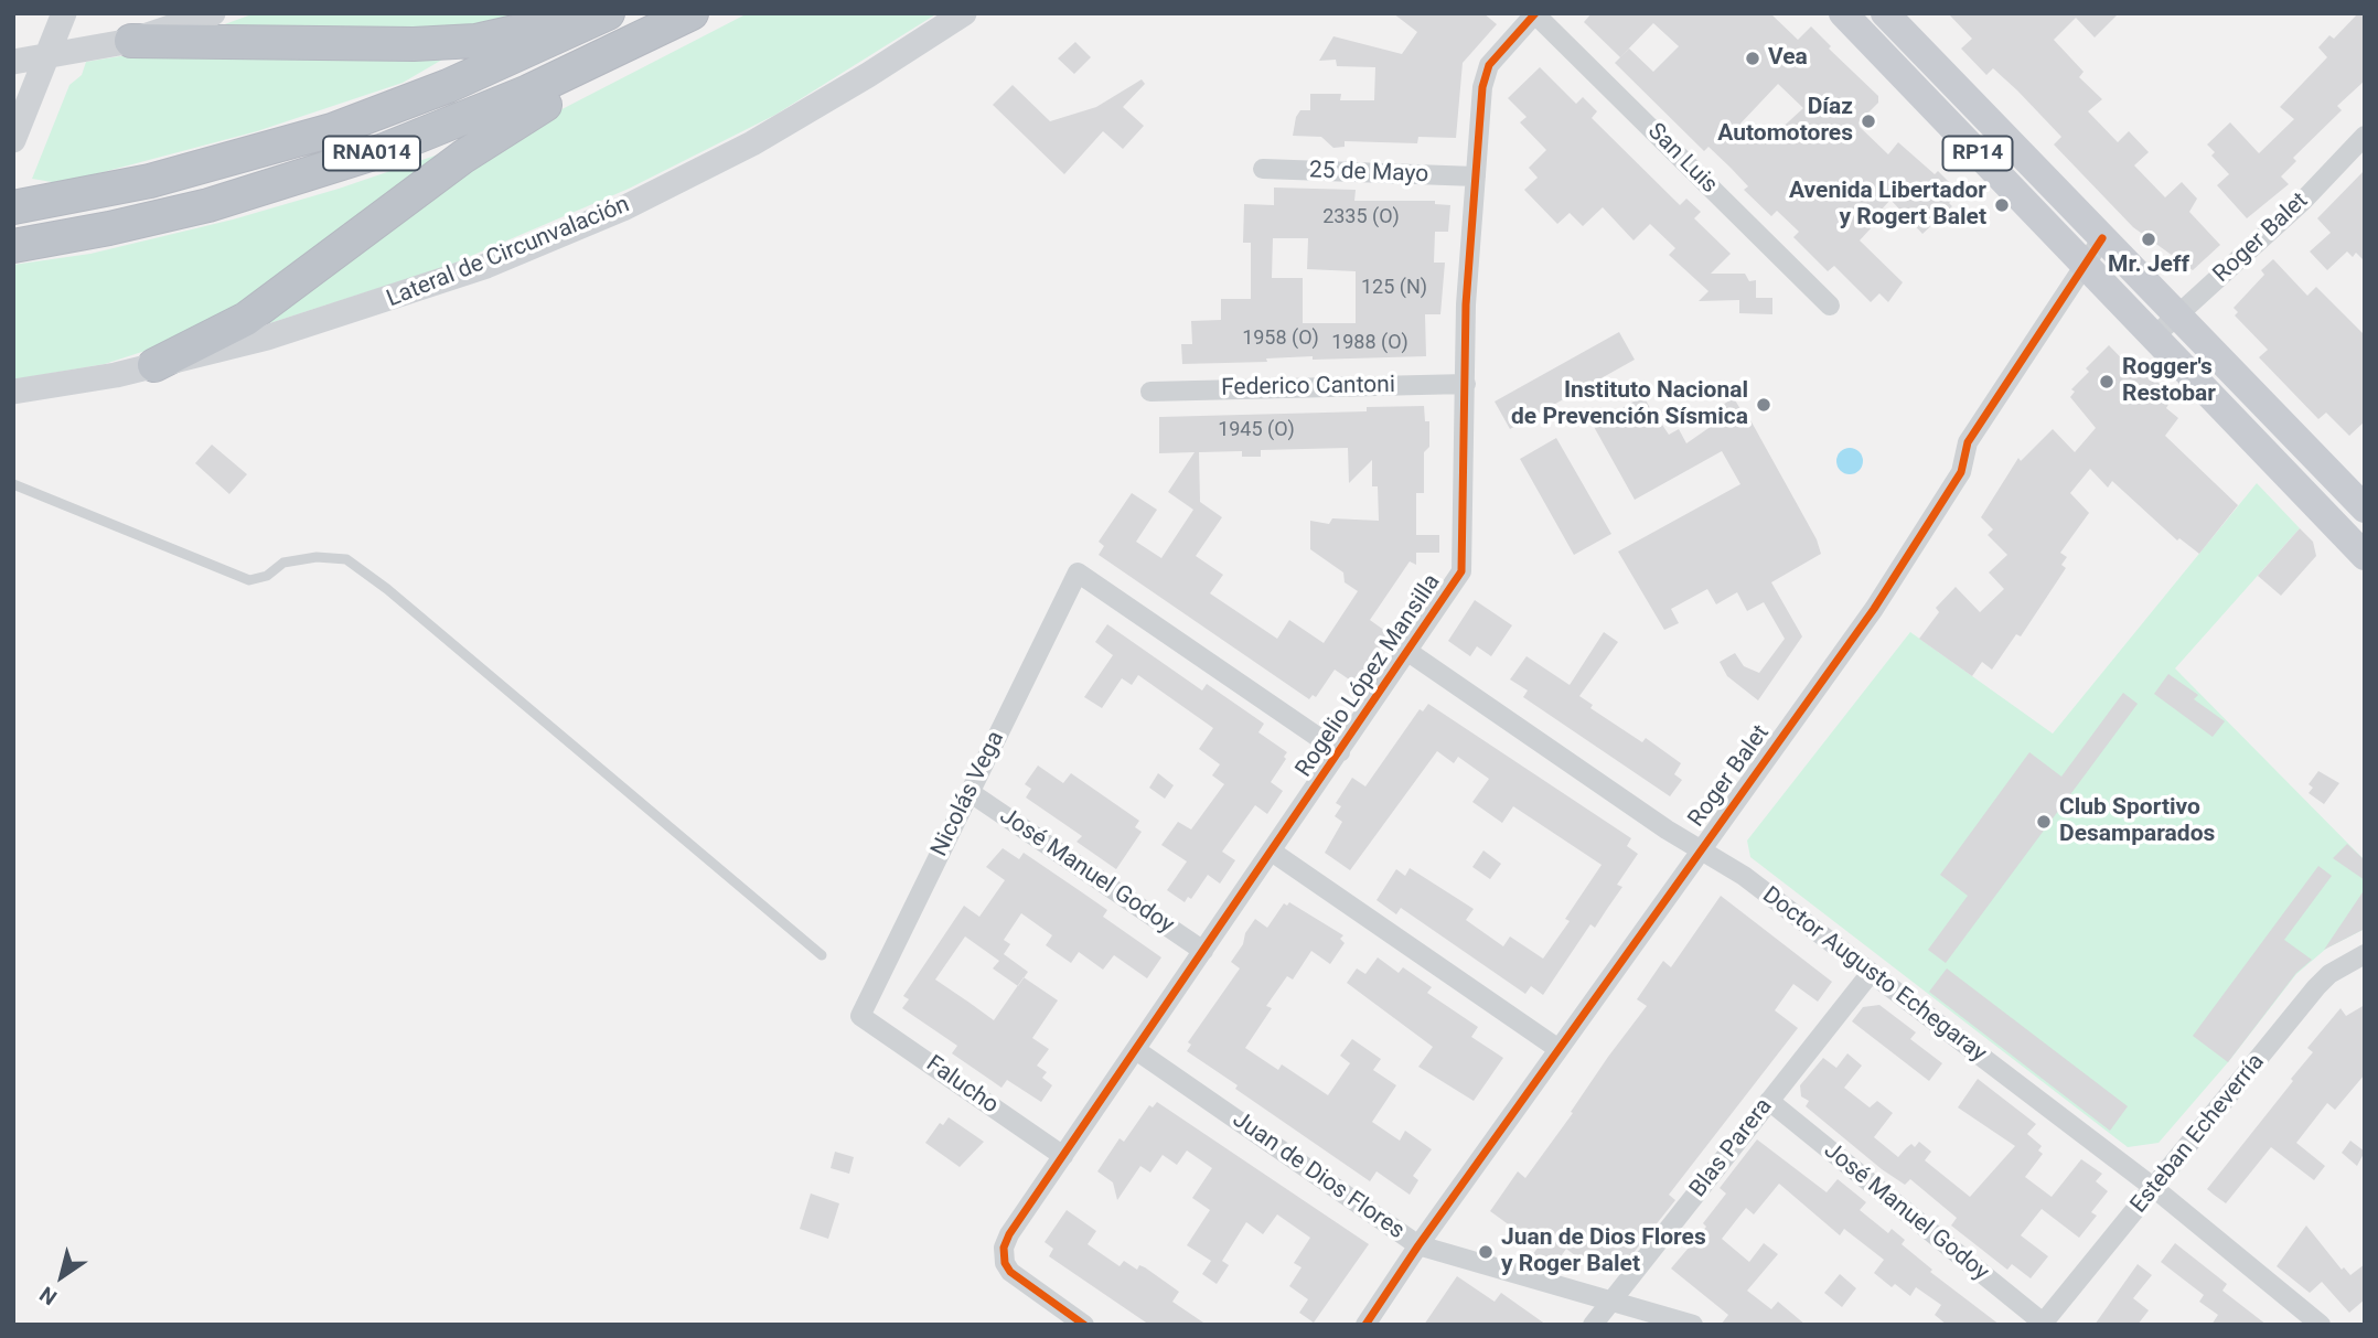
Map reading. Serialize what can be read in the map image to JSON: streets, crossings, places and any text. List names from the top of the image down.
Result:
{
  "streets": {
    "highway": ["RNA014"],
    "main road": ["RP14"],
    "street": [
      "San Luis",
      "25 de Mayo",
      "Roger Balet",
      "Lateral de Circunvalación",
      "Federico Cantoni",
      "Rogelio López Mansilla",
      "Nicolás Vega",
      "José Manuel Godoy",
      "Doctor Augusto Echegaray",
      "Falucho",
      "Esteban Echeverría",
      "Blas Parera",
      "Juan de Dios Flores"
    ]
  },
  "crossings": [
    ["RP14", "Roger Balet"],
    ["San Luis", "Rogelio López Mansilla"],
    ["25 de Mayo", "Rogelio López Mansilla"],
    ["Roger Balet", "Doctor Augusto Echegaray"],
    ["Roger Balet", "Juan de Dios Flores"],
    ["Federico Cantoni", "Rogelio López Mansilla"],
    ["Rogelio López Mansilla", "Nicolás Vega"],
    ["Rogelio López Mansilla", "José Manuel Godoy"],
    ["Rogelio López Mansilla", "Doctor Augusto Echegaray"],
    ["Rogelio López Mansilla", "Falucho"],
    ["Rogelio López Mansilla", "Juan de Dios Flores"],
    ["Nicolás Vega", "José Manuel Godoy"],
    ["Nicolás Vega", "Falucho"],
    ["José Manuel Godoy", "Esteban Echeverría"],
    ["José Manuel Godoy", "Blas Parera"],
    ["Doctor Augusto Echegaray", "Esteban Echeverría"],
    ["Doctor Augusto Echegaray", "Blas Parera"],
    ["Blas Parera", "Juan de Dios Flores"]
  ],
  "places": [
    "Vea",
    "Díaz Automotores",
    "Avenida Libertador y Rogert Balet",
    "Mr. Jeff",
    "Rogger's Restobar",
    "Instituto Nacional de Prevención Sísmica",
    "Club Sportivo Desamparados",
    "Juan de Dios Flores y Roger Balet"
  ],
  "house_numbers": [
    "2335 (O)",
    "125 (N)",
    "1958 (O)",
    "1988 (O)",
    "1945 (O)"
  ],
  "north": "bottom left"
}
